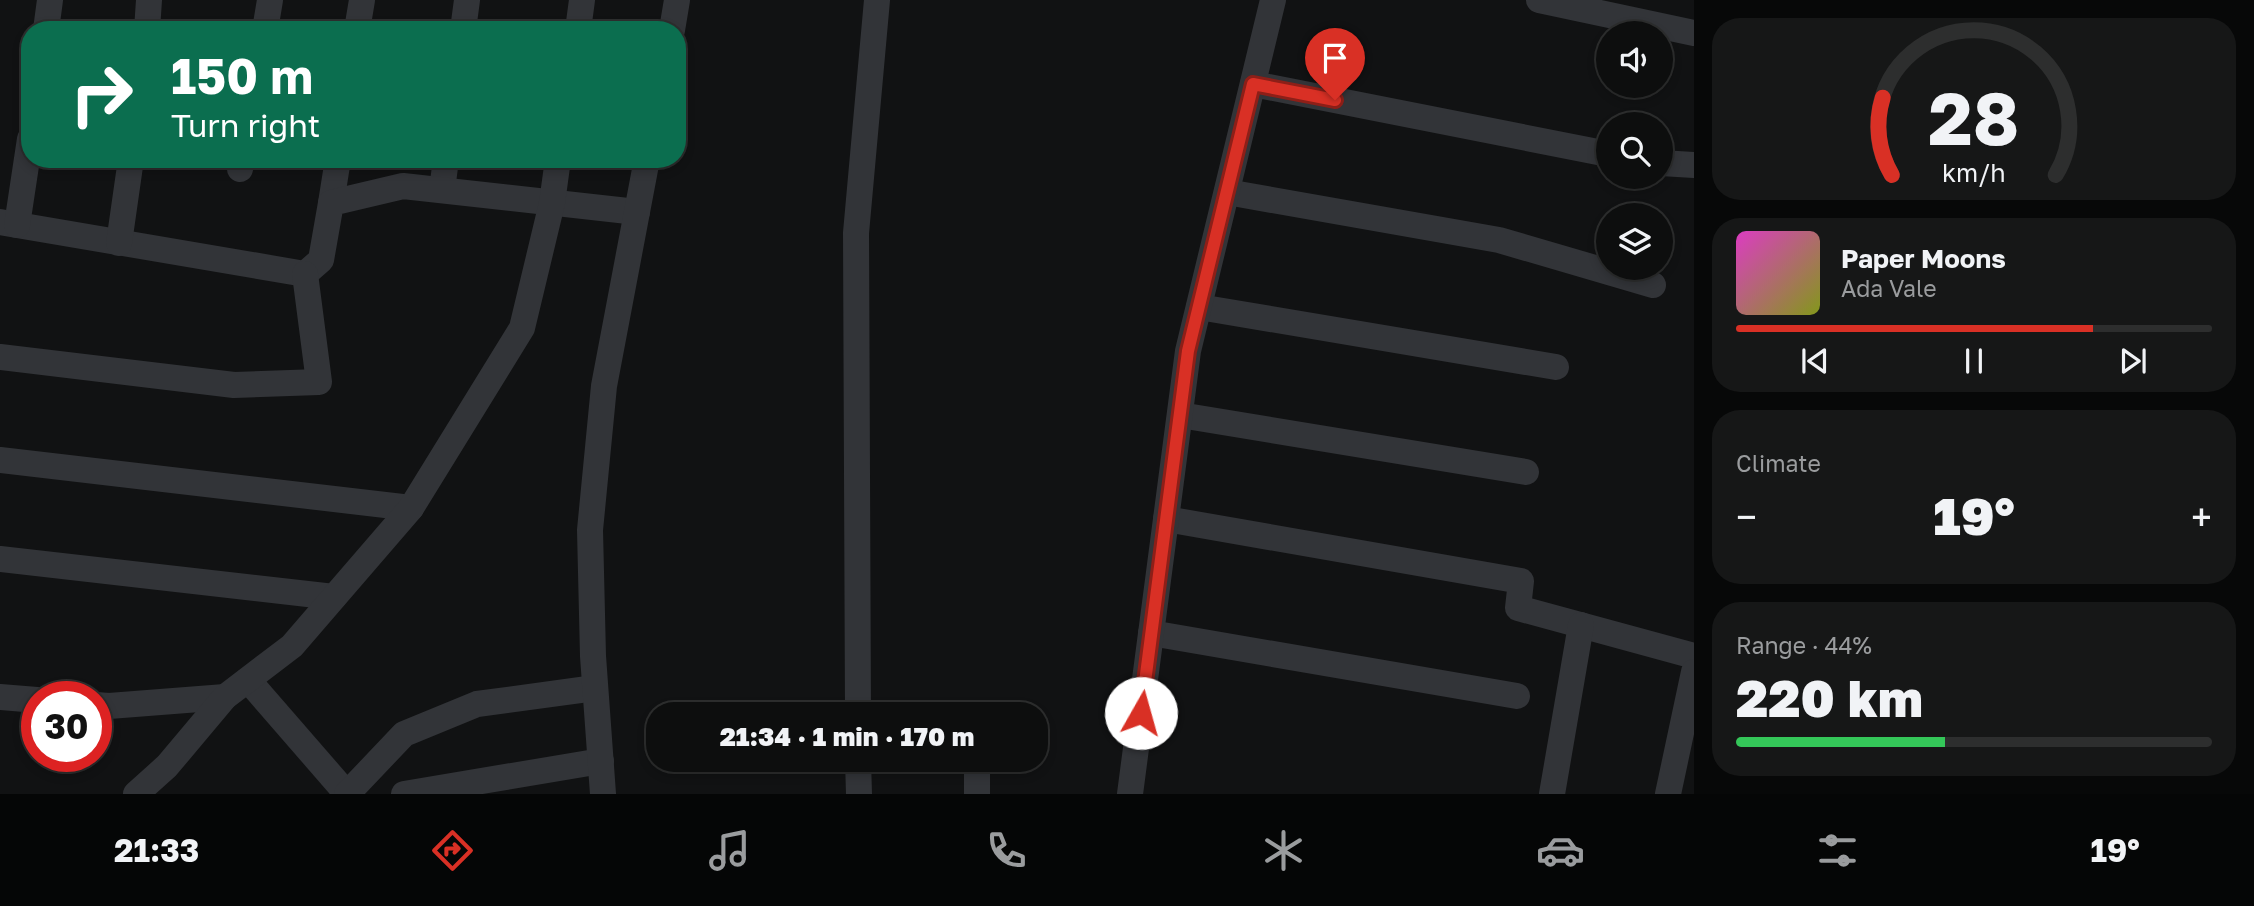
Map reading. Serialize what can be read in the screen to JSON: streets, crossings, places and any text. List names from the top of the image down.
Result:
{
  "page": {
    "turn": ["150 m", "Turn right"],
    "song": ["Paper Moons", "Ada Vale"],
    "tile": [
      "Climate",
      ["Range · 44%", "220 km"]
    ],
    "heat": ["−", "19°", "+"],
    "limit": "30",
    "trip": "21:34 · 1 min · 170 m",
    "tabs": ["21:33", "19°"],
    "gauge": ["28", "km/h"]
  }
}
